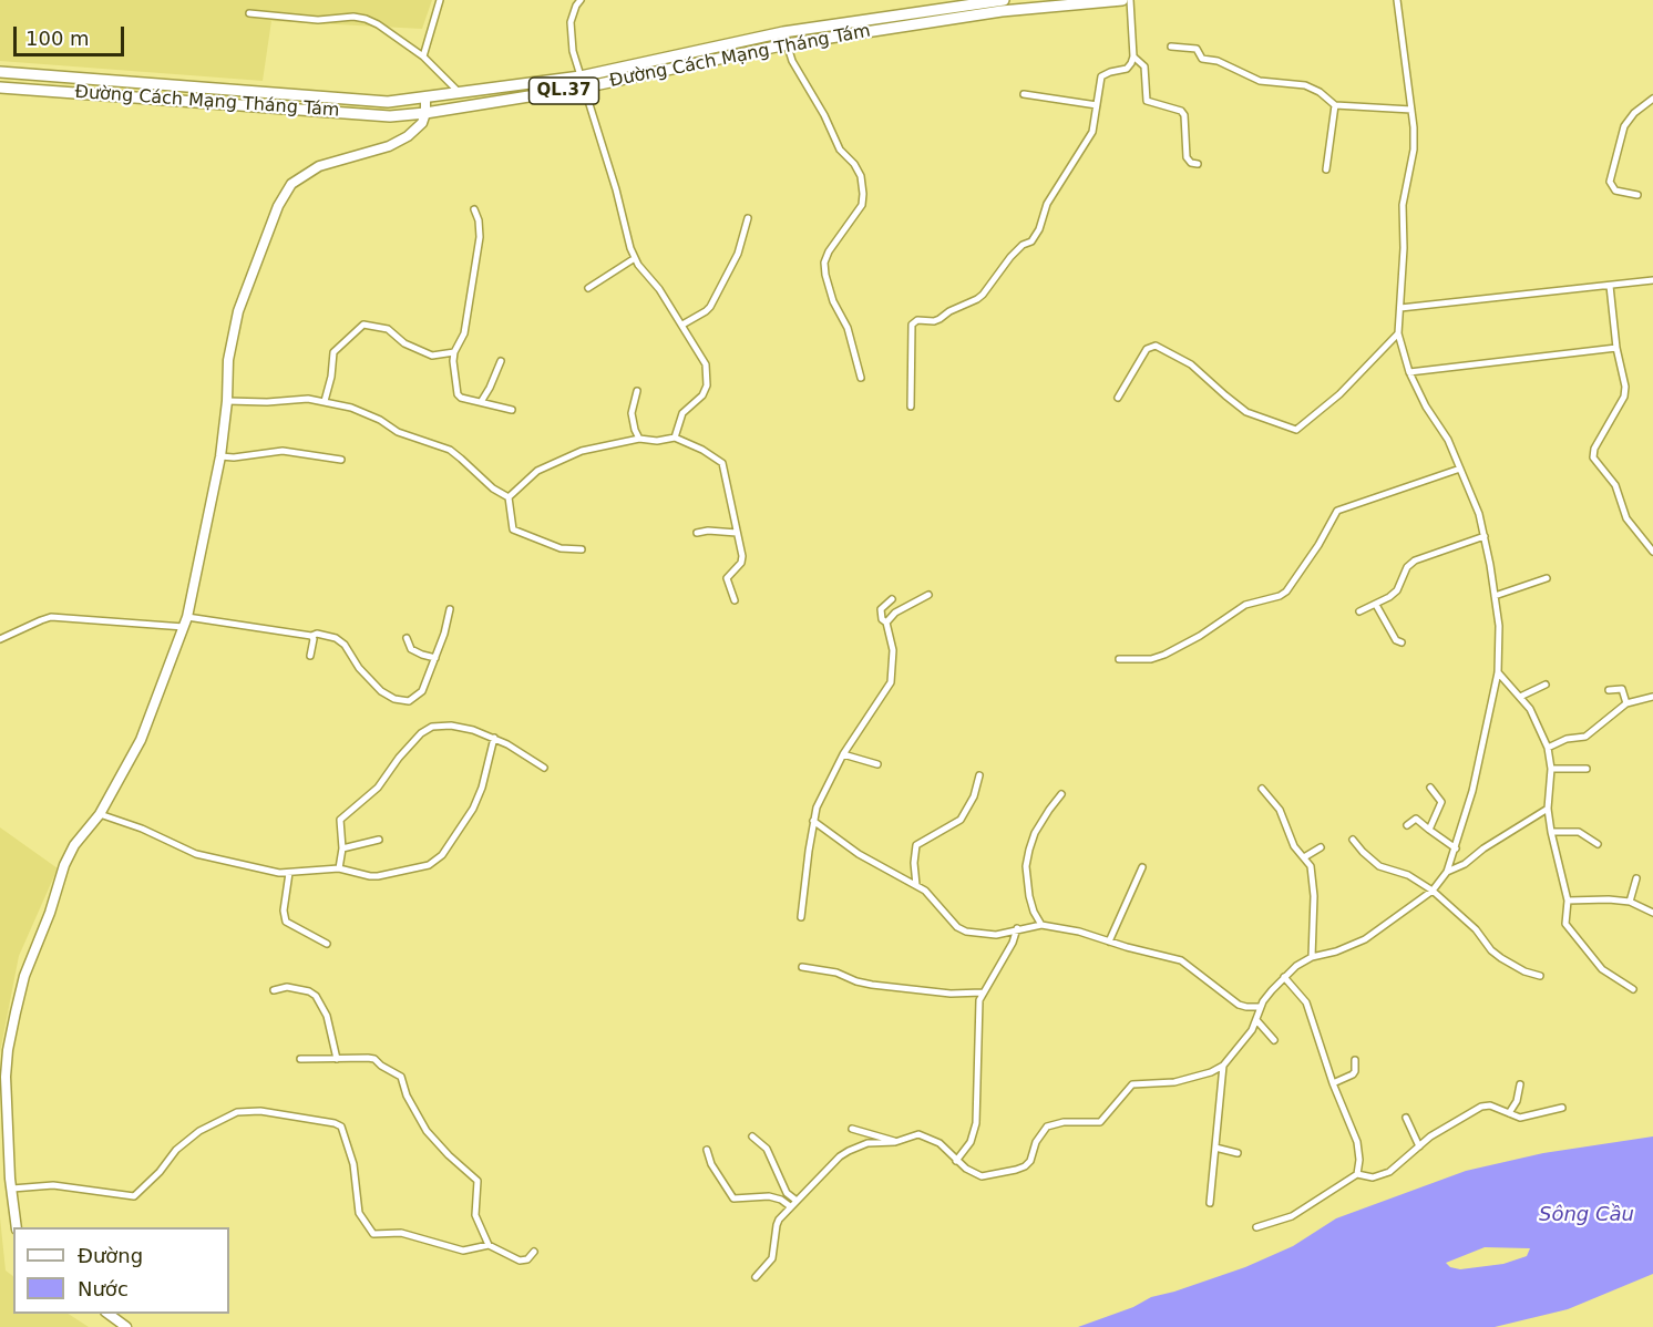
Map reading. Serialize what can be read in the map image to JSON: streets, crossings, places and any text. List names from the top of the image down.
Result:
{
  "streets": {
    "main road": ["Đường Cách Mạng Tháng Tám", "QL.37"]
  },
  "water": ["Sông Cầu"],
  "legend": ["Đường", "Nước"],
  "scale_bar": "100 m"
}
